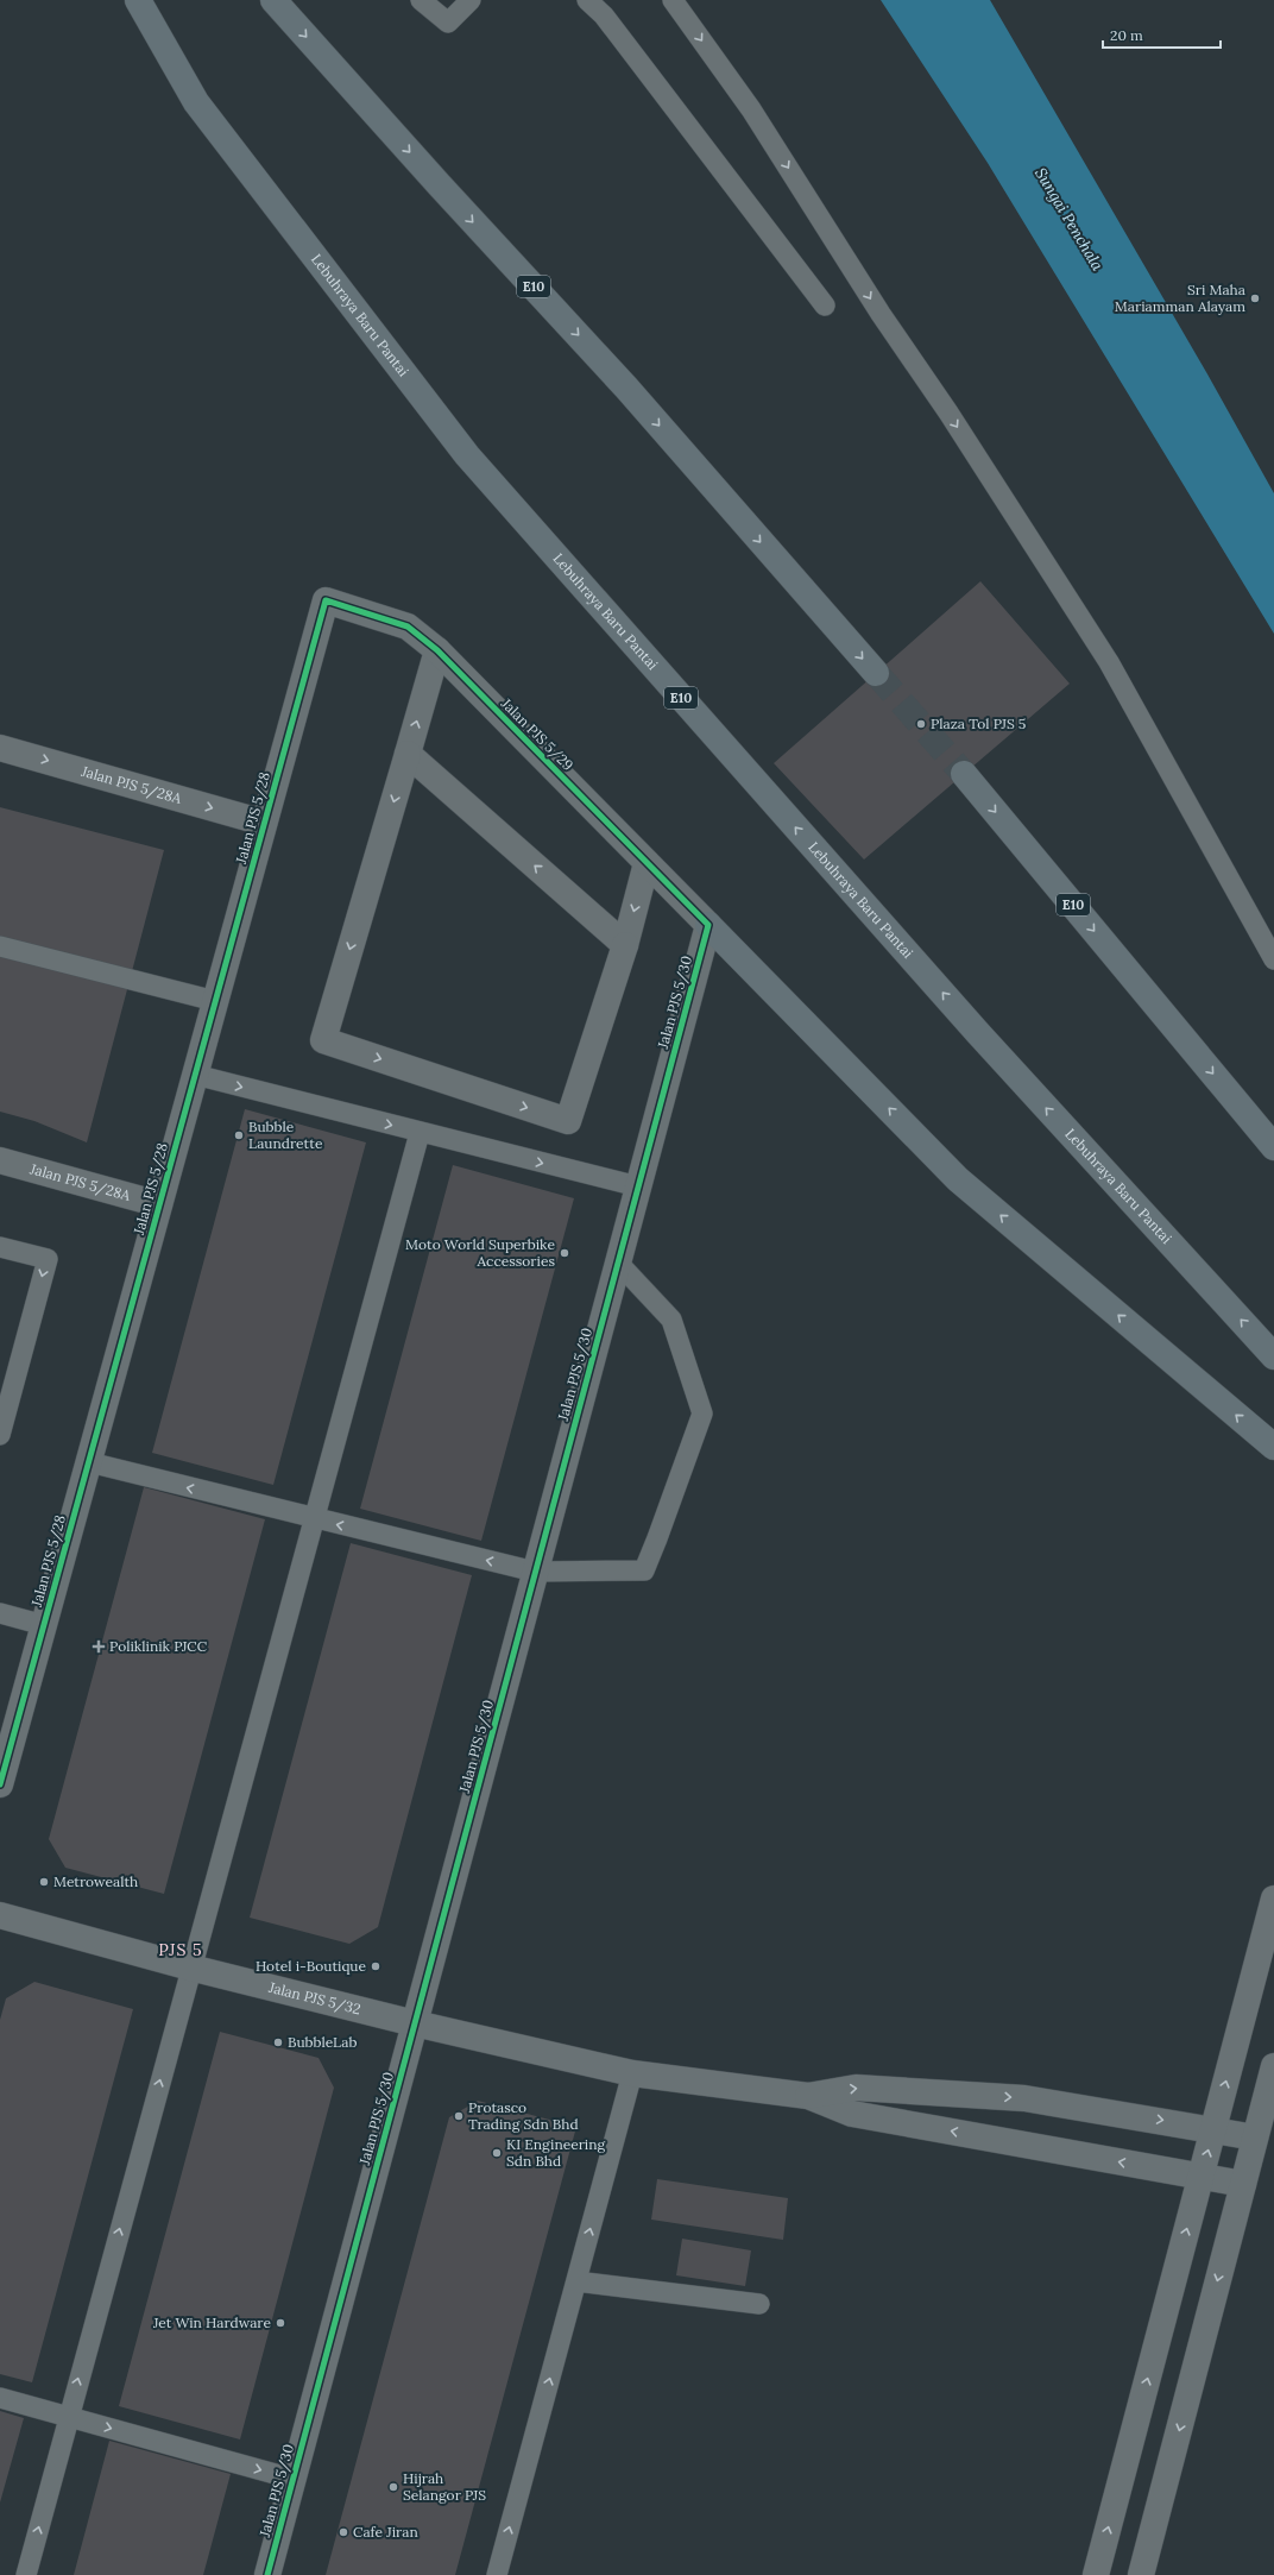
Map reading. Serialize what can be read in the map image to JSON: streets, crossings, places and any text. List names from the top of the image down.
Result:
{
  "streets": {
    "highway": ["E10", "Lebuhraya Baru Pantai"],
    "street": [
      "Jalan PJS 5/29",
      "Jalan PJS 5/28A",
      "Jalan PJS 5/28",
      "Jalan PJS 5/30",
      "Jalan PJS 5/32"
    ]
  },
  "crossings": [
    ["Jalan PJS 5/29", "Jalan PJS 5/28"],
    ["Jalan PJS 5/29", "Jalan PJS 5/30"],
    ["Jalan PJS 5/28A", "Jalan PJS 5/28"],
    ["Jalan PJS 5/30", "Jalan PJS 5/32"]
  ],
  "one_way": ["Jalan PJS 5/28A"],
  "districts": ["PJS 5"],
  "water": ["Sungai Penchala"],
  "places": {
    "other": [
      "Sri Maha Mariamman Alayam",
      "Plaza Tol PJS 5",
      "Bubble Laundrette",
      "Moto World Superbike Accessories",
      "Metrowealth",
      "Hotel i-Boutique",
      "BubbleLab",
      "Protasco Trading Sdn Bhd",
      "KI Engineering Sdn Bhd",
      "Jet Win Hardware",
      "Hijrah Selangor PJS",
      "Cafe Jiran"
    ],
    "health": ["Poliklinik PJCC"]
  },
  "scale_bar": "20 m"
}
